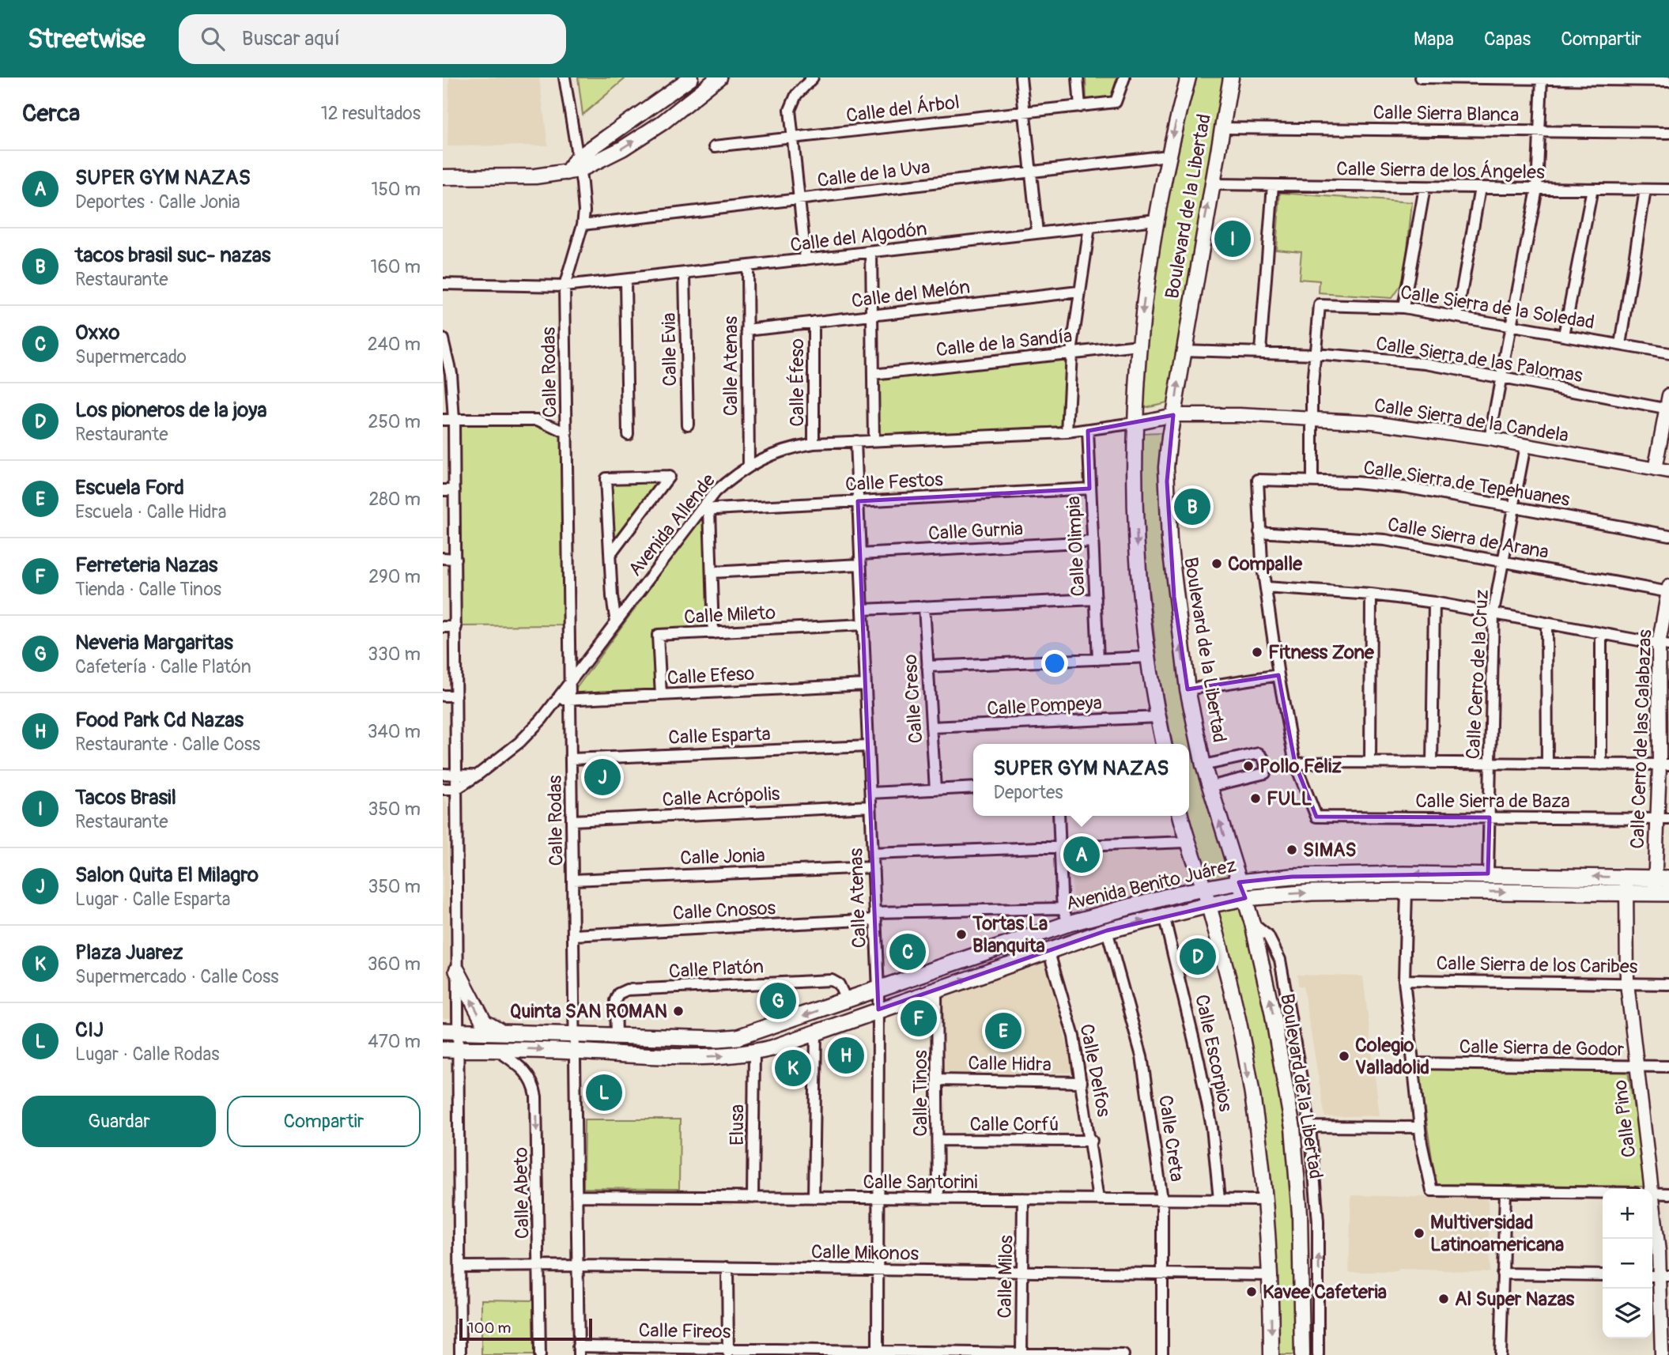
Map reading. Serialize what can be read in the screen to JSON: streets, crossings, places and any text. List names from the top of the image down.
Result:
{
  "streets": {
    "main road": ["Boulevard de la Libertad", "Avenida Benito Juárez"],
    "street": [
      "Calle del Árbol",
      "Calle Sierra Blanca",
      "Calle Sierra de los Ángeles",
      "Calle de la Uva",
      "Calle del Algodón",
      "Calle del Melón",
      "Calle Sierra de la Soledad",
      "Calle de la Sandía",
      "Calle Evia",
      "Calle Sierra de las Palomas",
      "Calle Atenas",
      "Calle Rodas",
      "Calle Éfeso",
      "Calle Sierra de la Candela",
      "Calle Festos",
      "Calle Sierra de Tepehuanes",
      "Avenida Allende",
      "Calle Gurnia",
      "Calle Sierra de Arana",
      "Calle Olimpia",
      "Calle Mileto",
      "Calle Cerro de la Cruz",
      "Calle Efeso",
      "Calle Creso",
      "Calle Pompeya",
      "Calle Esparta",
      "Calle Cerro de las Calabazas",
      "Calle Acrópolis",
      "Calle Sierra de Baza",
      "Calle Jonia",
      "Calle Cnosos",
      "Calle Sierra de los Caribes",
      "Calle Platón",
      "Calle Sierra de Godor",
      "Calle Escorpios",
      "Calle Hidra",
      "Calle Delfos",
      "Calle Tinos",
      "Calle Pino",
      "Calle Corfú",
      "Elusa",
      "Calle Creta",
      "Calle Santorini",
      "Calle Abeto",
      "Calle Mikonos",
      "Calle Milos",
      "Calle Fireos"
    ]
  },
  "crossings": [
    ["Calle Sierra Blanca", "Boulevard de la Libertad"],
    ["Calle Sierra de los Ángeles", "Boulevard de la Libertad"],
    ["Calle de la Uva", "Boulevard de la Libertad"],
    ["Calle de la Uva", "Calle Rodas"],
    ["Boulevard de la Libertad", "Calle del Algodón"],
    ["Boulevard de la Libertad", "Calle de la Sandía"],
    ["Boulevard de la Libertad", "Calle Sierra de las Palomas"],
    ["Boulevard de la Libertad", "Calle Sierra de la Candela"],
    ["Boulevard de la Libertad", "Avenida Allende"],
    ["Boulevard de la Libertad", "Calle Pompeya"],
    ["Boulevard de la Libertad", "Avenida Benito Juárez"],
    ["Calle del Algodón", "Calle Evia"],
    ["Calle del Algodón", "Calle Atenas"],
    ["Calle del Algodón", "Calle Rodas"],
    ["Calle del Melón", "Calle Atenas"],
    ["Calle del Melón", "Calle Éfeso"],
    ["Calle Sierra de la Soledad", "Calle Sierra de las Palomas"],
    ["Calle Atenas", "Calle Festos"],
    ["Calle Atenas", "Avenida Allende"],
    ["Calle Atenas", "Calle Gurnia"],
    ["Calle Atenas", "Calle Mileto"],
    ["Calle Atenas", "Calle Efeso"],
    ["Calle Atenas", "Calle Esparta"],
    ["Calle Atenas", "Calle Acrópolis"],
    ["Calle Atenas", "Calle Jonia"],
    ["Calle Atenas", "Avenida Benito Juárez"],
    ["Calle Atenas", "Calle Cnosos"],
    ["Calle Atenas", "Calle Santorini"],
    ["Calle Atenas", "Calle Mikonos"],
    ["Calle Atenas", "Calle Fireos"],
    ["Calle Rodas", "Avenida Allende"],
    ["Calle Rodas", "Calle Efeso"],
    ["Calle Rodas", "Calle Esparta"],
    ["Calle Rodas", "Calle Acrópolis"],
    ["Calle Rodas", "Calle Jonia"],
    ["Calle Rodas", "Avenida Benito Juárez"],
    ["Calle Rodas", "Calle Cnosos"],
    ["Calle Rodas", "Calle Santorini"],
    ["Calle Rodas", "Calle Mikonos"],
    ["Calle Rodas", "Calle Fireos"],
    ["Calle Éfeso", "Avenida Allende"],
    ["Calle Sierra de la Candela", "Avenida Allende"],
    ["Calle Sierra de la Candela", "Calle Cerro de la Cruz"],
    ["Calle Festos", "Avenida Allende"],
    ["Calle Festos", "Calle Olimpia"],
    ["Calle Sierra de Tepehuanes", "Calle Sierra de Arana"],
    ["Calle Sierra de Tepehuanes", "Calle Cerro de la Cruz"],
    ["Avenida Allende", "Calle Olimpia"],
    ["Avenida Allende", "Calle Efeso"],
    ["Calle Gurnia", "Calle Olimpia"],
    ["Calle Sierra de Arana", "Calle Cerro de la Cruz"],
    ["Calle Sierra de Arana", "Calle Cerro de las Calabazas"],
    ["Calle Mileto", "Calle Efeso"],
    ["Calle Cerro de la Cruz", "Calle Sierra de Baza"],
    ["Calle Cerro de la Cruz", "Avenida Benito Juárez"],
    ["Calle Creso", "Calle Pompeya"],
    ["Calle Cerro de las Calabazas", "Calle Sierra de Baza"],
    ["Calle Cerro de las Calabazas", "Avenida Benito Juárez"],
    ["Avenida Benito Juárez", "Calle Platón"],
    ["Avenida Benito Juárez", "Calle Escorpios"],
    ["Avenida Benito Juárez", "Calle Delfos"],
    ["Avenida Benito Juárez", "Calle Tinos"],
    ["Avenida Benito Juárez", "Calle Pino"],
    ["Avenida Benito Juárez", "Elusa"],
    ["Avenida Benito Juárez", "Calle Creta"],
    ["Avenida Benito Juárez", "Calle Abeto"],
    ["Calle Sierra de los Caribes", "Calle Pino"],
    ["Calle Sierra de Godor", "Calle Pino"],
    ["Calle Escorpios", "Calle Santorini"],
    ["Calle Hidra", "Calle Delfos"],
    ["Calle Hidra", "Calle Tinos"],
    ["Calle Delfos", "Calle Corfú"],
    ["Calle Delfos", "Calle Santorini"],
    ["Calle Tinos", "Calle Corfú"],
    ["Calle Tinos", "Calle Santorini"],
    ["Elusa", "Calle Santorini"],
    ["Calle Creta", "Calle Santorini"],
    ["Calle Creta", "Calle Mikonos"],
    ["Calle Santorini", "Calle Milos"],
    ["Calle Abeto", "Calle Mikonos"],
    ["Calle Mikonos", "Calle Milos"],
    ["Calle Milos", "Calle Fireos"]
  ],
  "places": [
    "Compalle",
    "Fitness Zone",
    "Pollo Feliz",
    "FULL",
    "SIMAS",
    "Tortas La Blanquita",
    "Quinta SAN ROMAN",
    "Colegio Valladolid",
    "Multiversidad Latinoamericana",
    "Kavee Cafeteria",
    "Al Super Nazas"
  ],
  "scale_bar": "100 m",
  "page": {
    "header": "Streetwise",
    "search": "Buscar aquí",
    "nav": ["Mapa", "Capas", "Compartir"],
    "heading": ["Cerca", "12 resultados"],
    "list": [
      {
        "mark": "A",
        "name": "SUPER GYM NAZAS",
        "note": "Deportes · Calle Jonia",
        "value": "150 m"
      },
      {
        "mark": "B",
        "name": "tacos brasil suc- nazas",
        "note": "Restaurante",
        "value": "160 m"
      },
      {
        "mark": "C",
        "name": "Oxxo",
        "note": "Supermercado",
        "value": "240 m"
      },
      {
        "mark": "D",
        "name": "Los pioneros de la joya",
        "note": "Restaurante",
        "value": "250 m"
      },
      {
        "mark": "E",
        "name": "Escuela Ford",
        "note": "Escuela · Calle Hidra",
        "value": "280 m"
      },
      {
        "mark": "F",
        "name": "Ferreteria Nazas",
        "note": "Tienda · Calle Tinos",
        "value": "290 m"
      },
      {
        "mark": "G",
        "name": "Neveria Margaritas",
        "note": "Cafetería · Calle Platón",
        "value": "330 m"
      },
      {
        "mark": "H",
        "name": "Food Park Cd Nazas",
        "note": "Restaurante · Calle Coss",
        "value": "340 m"
      },
      {
        "mark": "I",
        "name": "Tacos Brasil",
        "note": "Restaurante",
        "value": "350 m"
      },
      {
        "mark": "J",
        "name": "Salon Quita El Milagro",
        "note": "Lugar · Calle Esparta",
        "value": "350 m"
      },
      {
        "mark": "K",
        "name": "Plaza Juarez",
        "note": "Supermercado · Calle Coss",
        "value": "360 m"
      },
      {
        "mark": "L",
        "name": "CIJ",
        "note": "Lugar · Calle Rodas",
        "value": "470 m"
      }
    ],
    "pins": [
      "I",
      "B",
      "J",
      "A",
      "C",
      "D",
      "G",
      "F",
      "E",
      "H",
      "K",
      "L"
    ],
    "popup": ["SUPER GYM NAZAS", "Deportes"],
    "buttons": ["Guardar", "Compartir"],
    "map_buttons": ["+", "−"],
    "scale": "100 m"
  }
}
